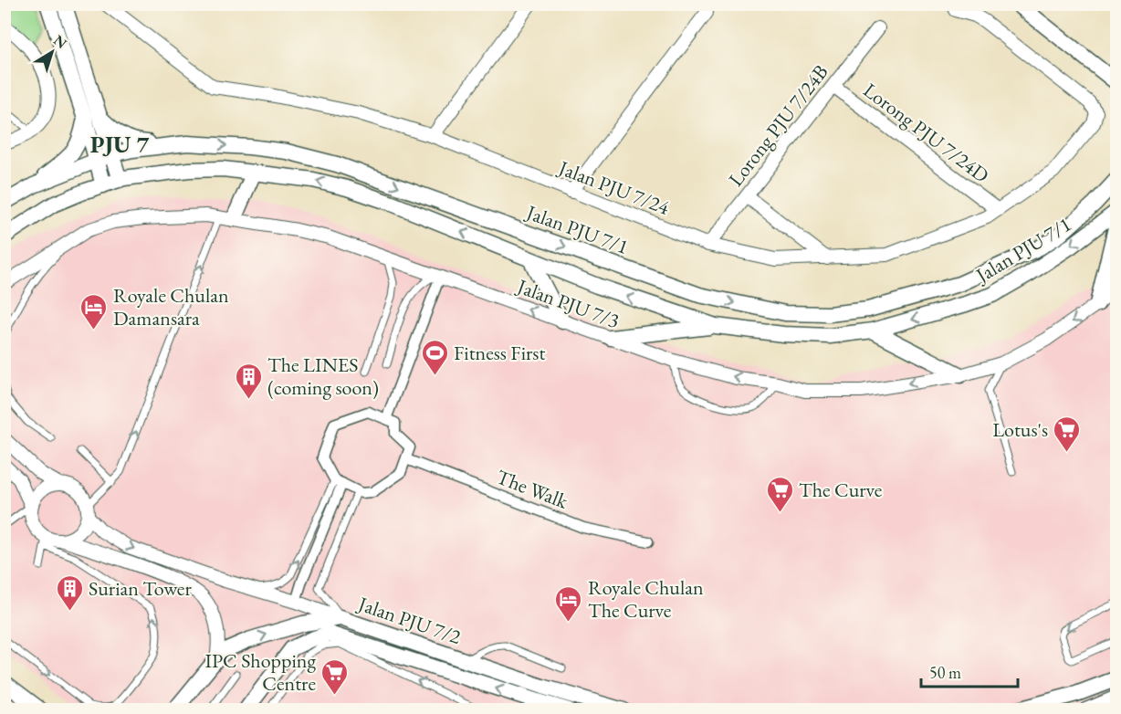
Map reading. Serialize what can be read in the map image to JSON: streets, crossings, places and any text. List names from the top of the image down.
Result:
{
  "streets": {
    "street": [
      "Lorong PJU 7/24B",
      "Lorong PJU 7/24D",
      "Jalan PJU 7/24",
      "Jalan PJU 7/1",
      "Jalan PJU 7/3",
      "The Walk",
      "Jalan PJU 7/2"
    ]
  },
  "crossings": [
    ["Lorong PJU 7/24B", "Lorong PJU 7/24D"],
    ["Lorong PJU 7/24B", "Jalan PJU 7/24"],
    ["Lorong PJU 7/24D", "Jalan PJU 7/24"]
  ],
  "one_way": ["Jalan PJU 7/3"],
  "districts": ["PJU 7"],
  "places": {
    "hotel": ["Royale Chulan Damansara", "Royale Chulan The Curve"],
    "sports": ["Fitness First"],
    "building": ["The LINES (coming soon)", "Surian Tower"],
    "supermarket": ["Lotus's", "The Curve", "IPC Shopping Centre"]
  },
  "scale_bar": "50 m",
  "north": "top right"
}
